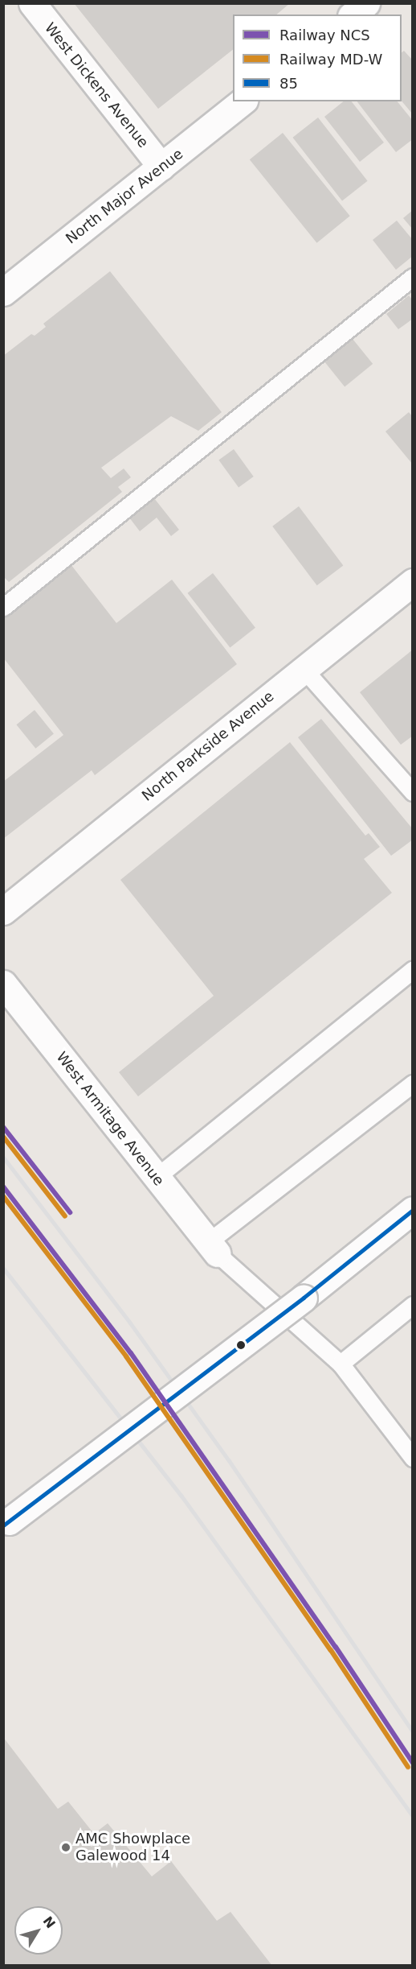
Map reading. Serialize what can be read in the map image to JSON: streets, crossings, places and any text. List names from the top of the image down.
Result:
{
  "streets": {
    "street": [
      "West Dickens Avenue",
      "North Major Avenue",
      "North Parkside Avenue",
      "West Armitage Avenue"
    ]
  },
  "crossings": [
    ["West Dickens Avenue", "North Major Avenue"]
  ],
  "places": ["AMC Showplace Galewood 14"],
  "lines": ["rail line NCS", "rail line MD-W", "transit line 85"],
  "legend": ["Railway NCS", "Railway MD-W", "85"],
  "north": "top right"
}
